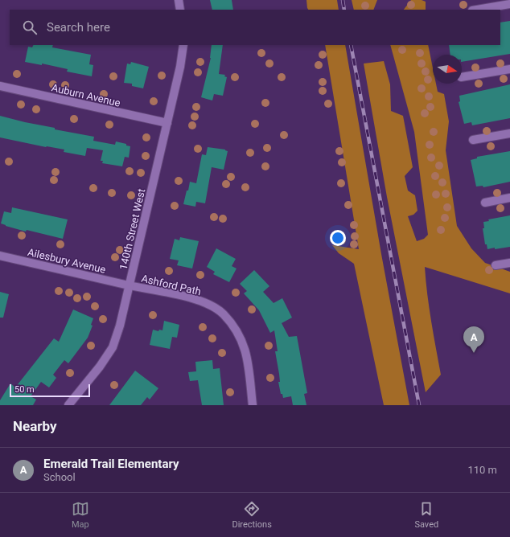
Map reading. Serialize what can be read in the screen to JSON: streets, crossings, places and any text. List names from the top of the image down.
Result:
{
  "streets": {
    "street": [
      "Auburn Avenue",
      "140th Street West",
      "Ailesbury Avenue",
      "Ashford Path"
    ]
  },
  "crossings": [
    ["Auburn Avenue", "140th Street West"],
    ["140th Street West", "Ailesbury Avenue"],
    ["140th Street West", "Ashford Path"],
    ["Ailesbury Avenue", "Ashford Path"]
  ],
  "scale_bar": "50 m",
  "north": "right",
  "page": {
    "search": "Search here",
    "pins": "A",
    "scale": "50 m",
    "heading": "Nearby",
    "list": [
      {
        "mark": "A",
        "name": "Emerald Trail Elementary",
        "note": "School",
        "value": "110 m"
      }
    ],
    "nav": ["Map", "Directions", "Saved"]
  }
}
